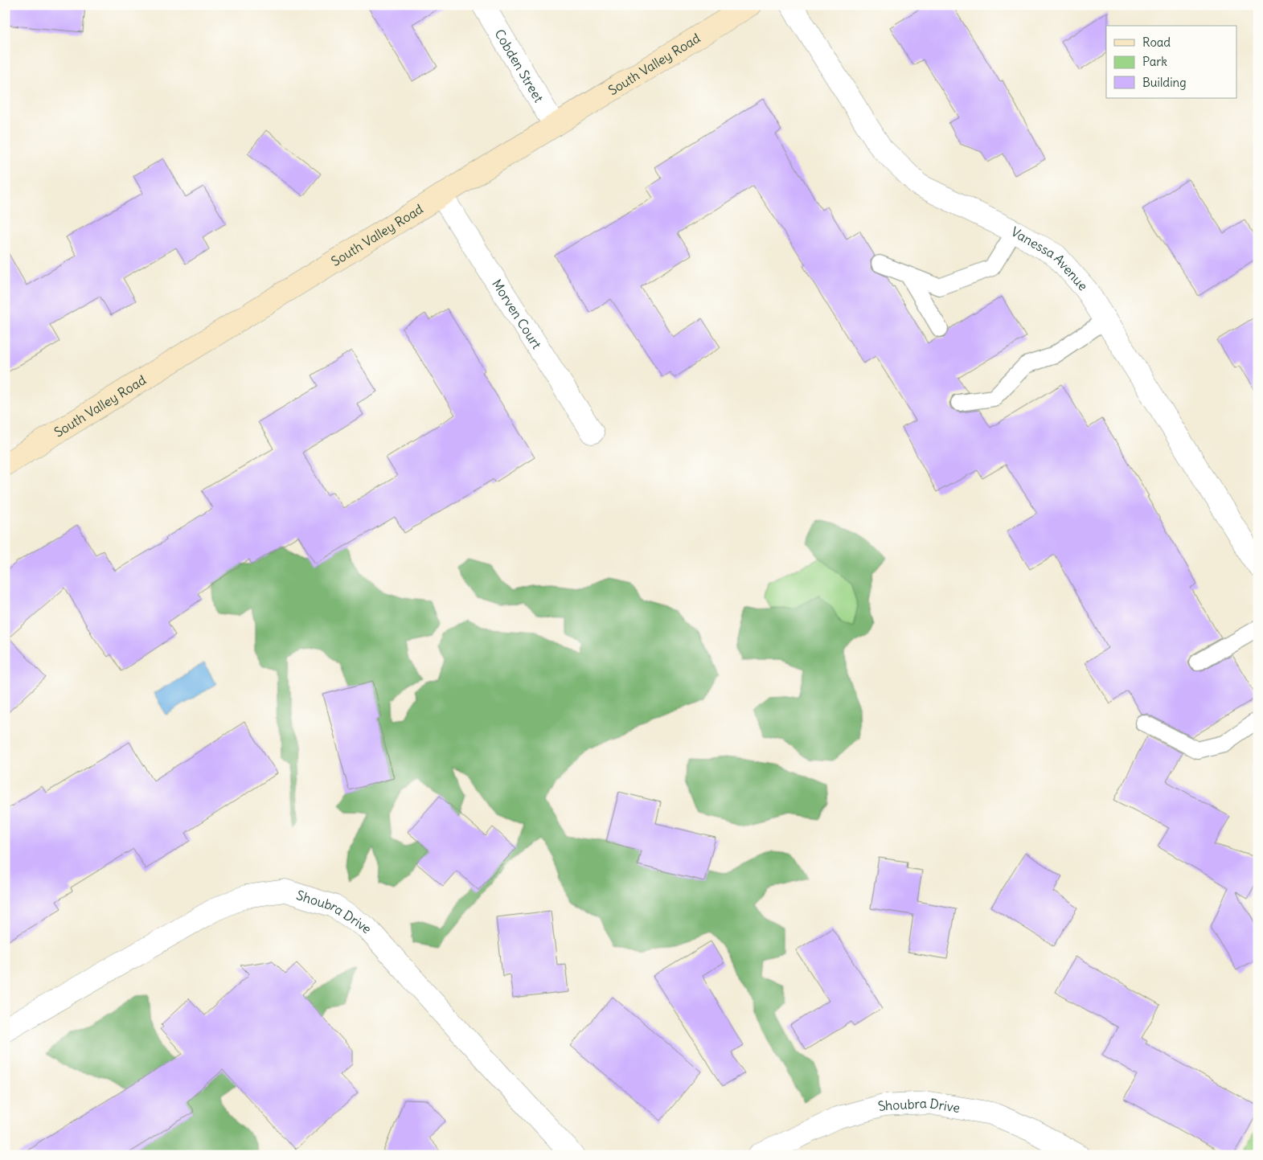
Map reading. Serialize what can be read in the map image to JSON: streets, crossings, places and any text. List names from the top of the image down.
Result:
{
  "streets": {
    "main road": ["South Valley Road"],
    "street": [
      "Cobden Street",
      "Vanessa Avenue",
      "Morven Court",
      "Shoubra Drive"
    ]
  },
  "crossings": [
    ["South Valley Road", "Cobden Street"],
    ["South Valley Road", "Morven Court"]
  ],
  "legend": ["Road", "Park", "Building"]
}
